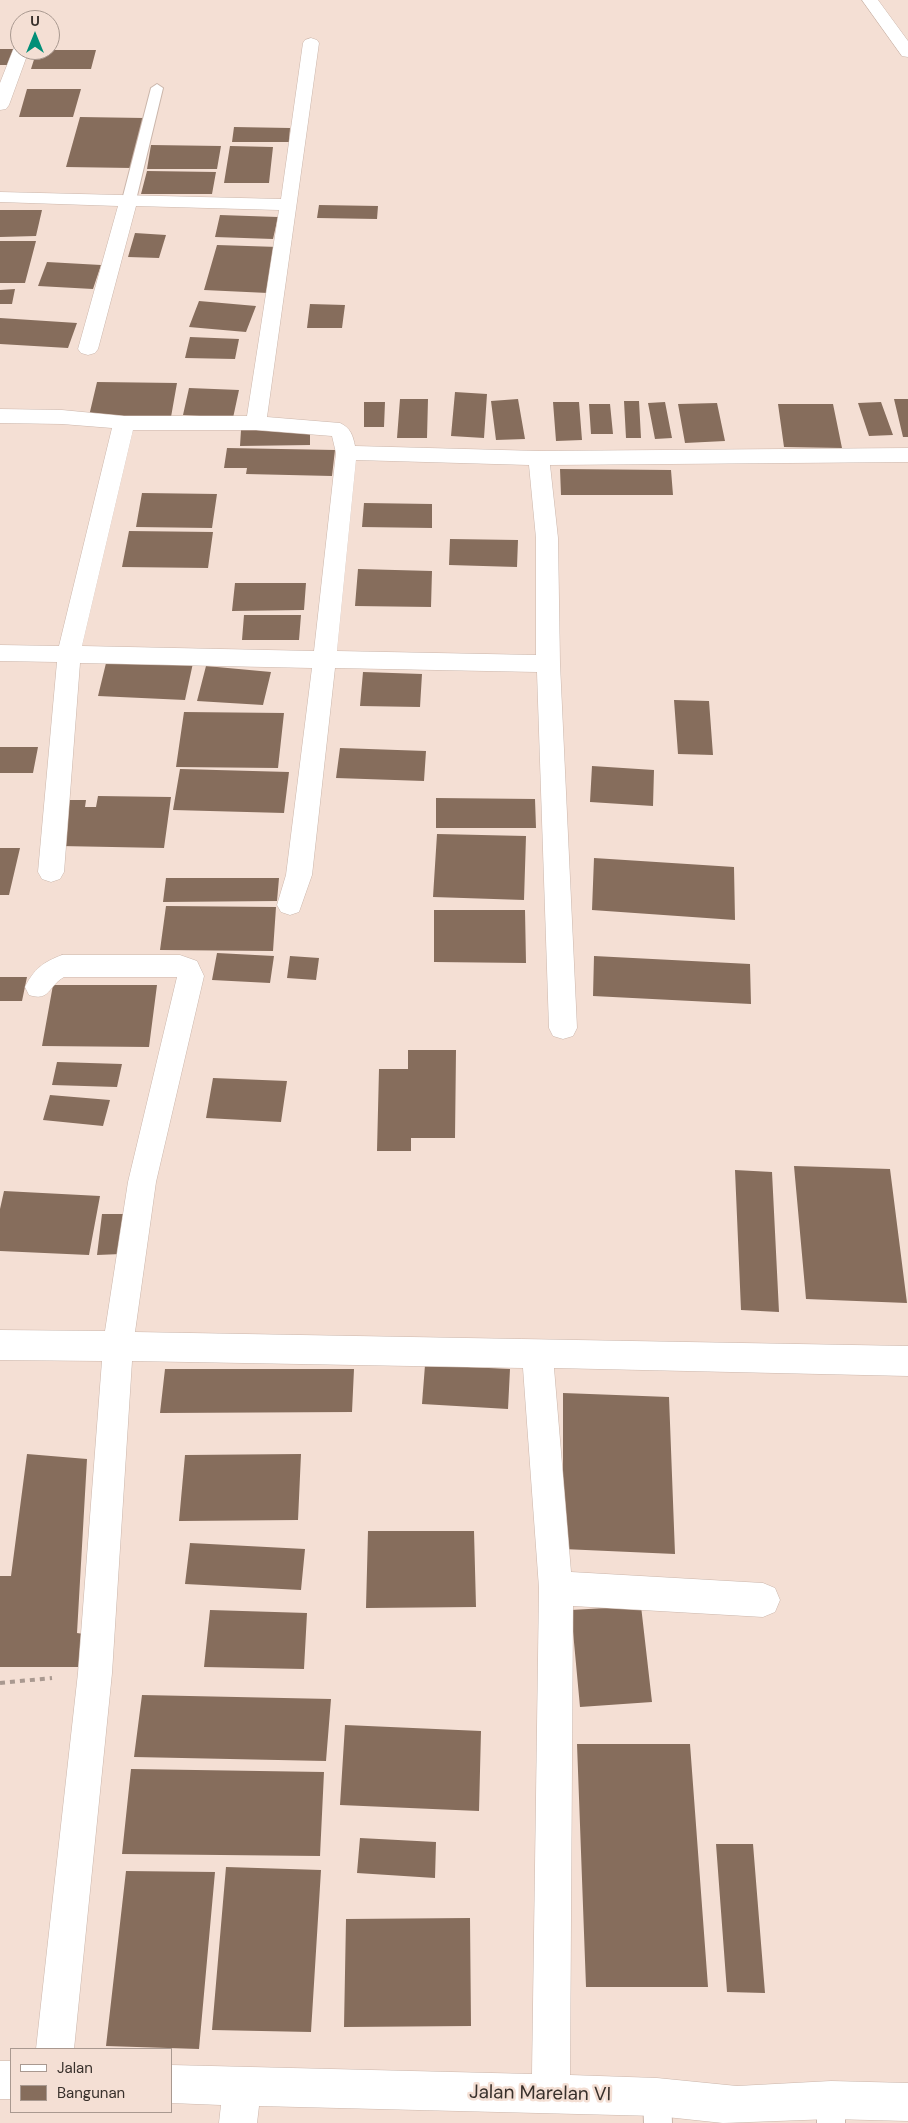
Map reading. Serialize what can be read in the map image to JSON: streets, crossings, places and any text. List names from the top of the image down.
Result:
{
  "streets": {
    "street": ["Jalan Marelan VI"]
  },
  "legend": ["Jalan", "Bangunan"],
  "north": "top"
}
